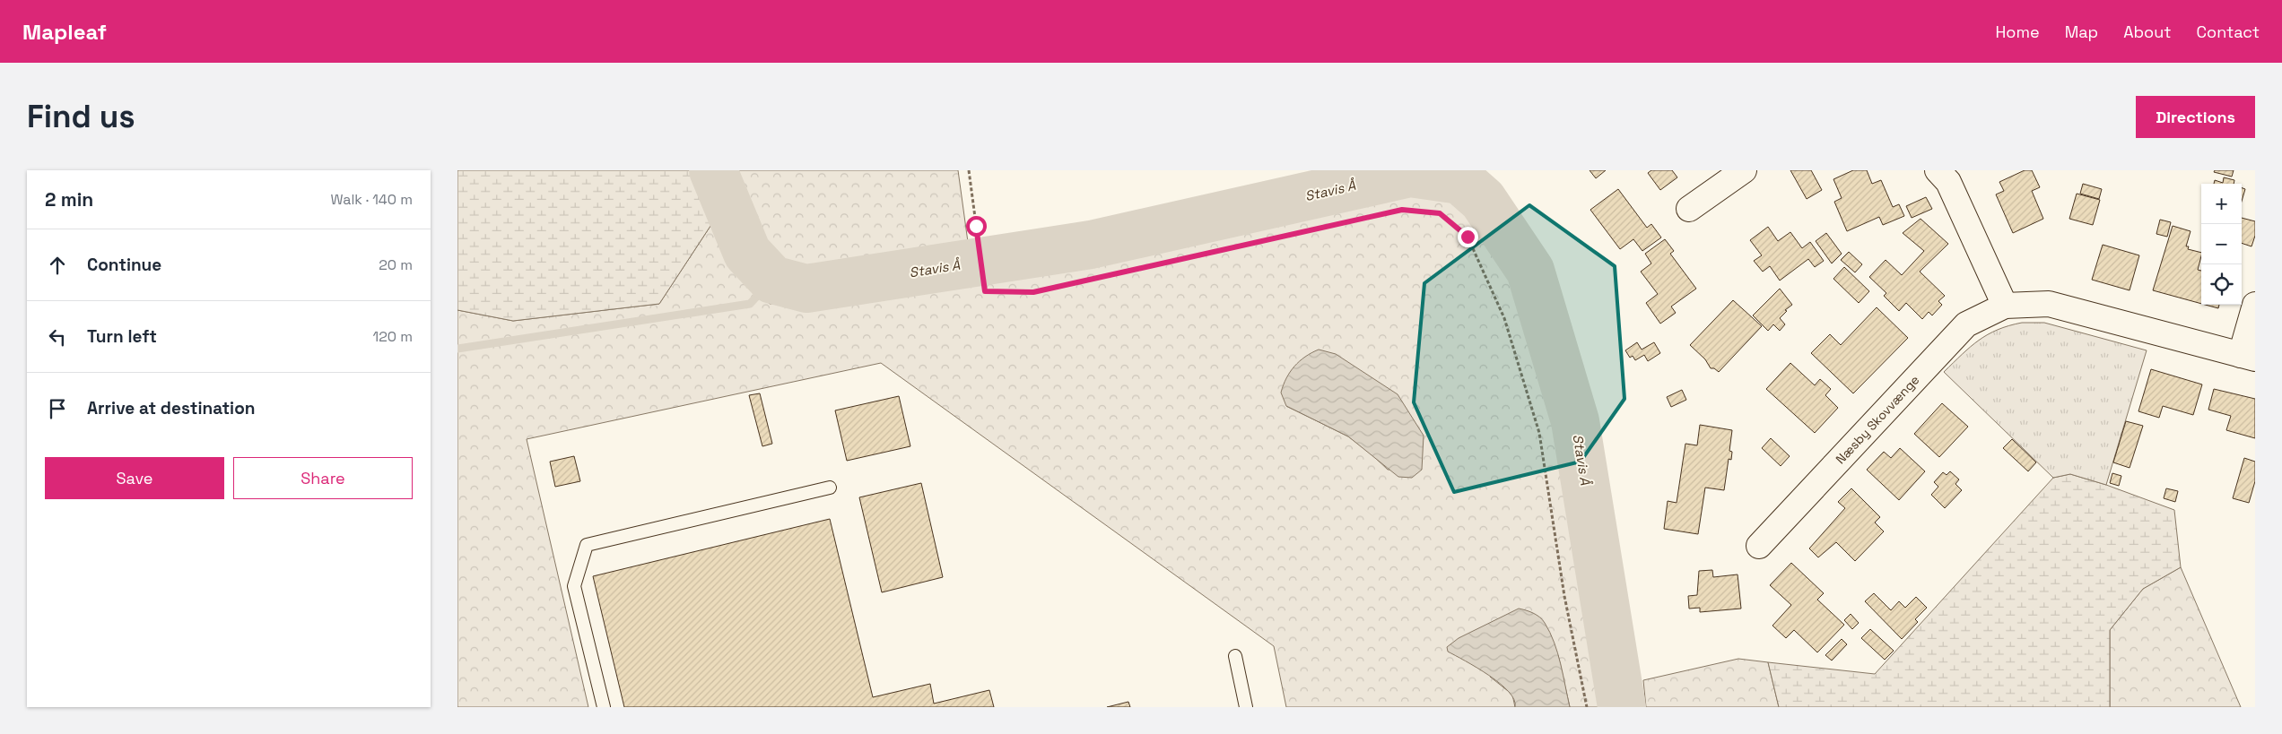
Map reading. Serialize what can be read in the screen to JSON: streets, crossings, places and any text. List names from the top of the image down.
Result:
{
  "streets": {
    "street": ["Næsby Skovvænge"]
  },
  "water": ["Stavis Å"],
  "page": {
    "header": "Mapleaf",
    "nav": [
      "Home",
      "Map",
      "About",
      "Contact"
    ],
    "buttons": [
      "Directions",
      ["Save", "Share"]
    ],
    "title": "Find us",
    "heading": ["2 min", "Walk · 140 m"],
    "map_buttons": ["+", "−"],
    "list": [
      ["Continue", "20 m"],
      ["Turn left", "120 m"],
      "Arrive at destination"
    ]
  }
}
